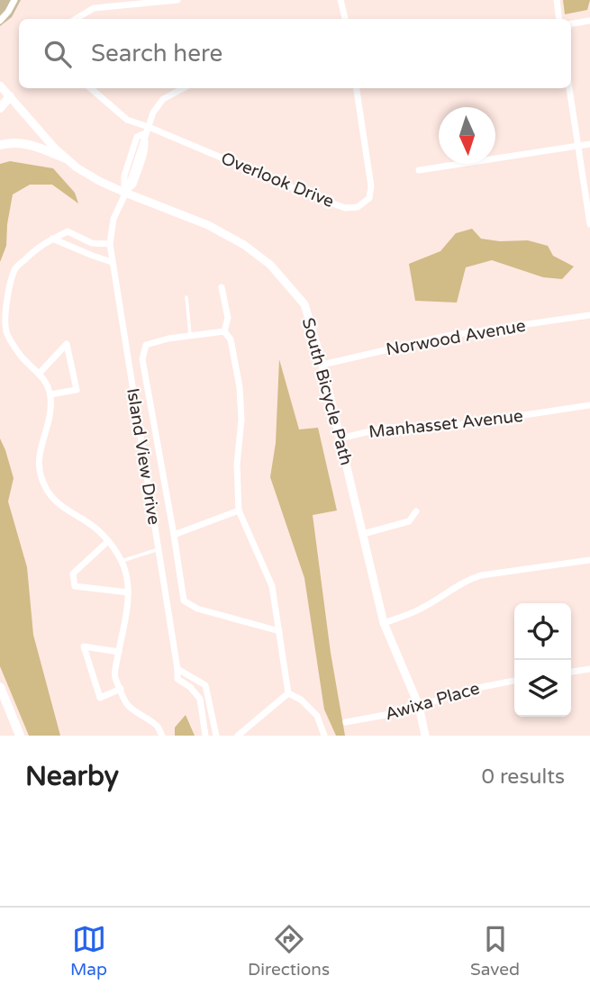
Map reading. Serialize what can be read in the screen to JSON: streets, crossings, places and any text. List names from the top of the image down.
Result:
{
  "streets": {
    "street": [
      "Overlook Drive",
      "Norwood Avenue",
      "South Bicycle Path",
      "Manhasset Avenue",
      "Island View Drive",
      "Awixa Place"
    ]
  },
  "crossings": [
    ["Norwood Avenue", "South Bicycle Path"],
    ["South Bicycle Path", "Manhasset Avenue"],
    ["South Bicycle Path", "Island View Drive"],
    ["South Bicycle Path", "Awixa Place"]
  ],
  "north": "bottom",
  "page": {
    "search": "Search here",
    "heading": ["Nearby", "0 results"],
    "nav": ["Map", "Directions", "Saved"]
  }
}
